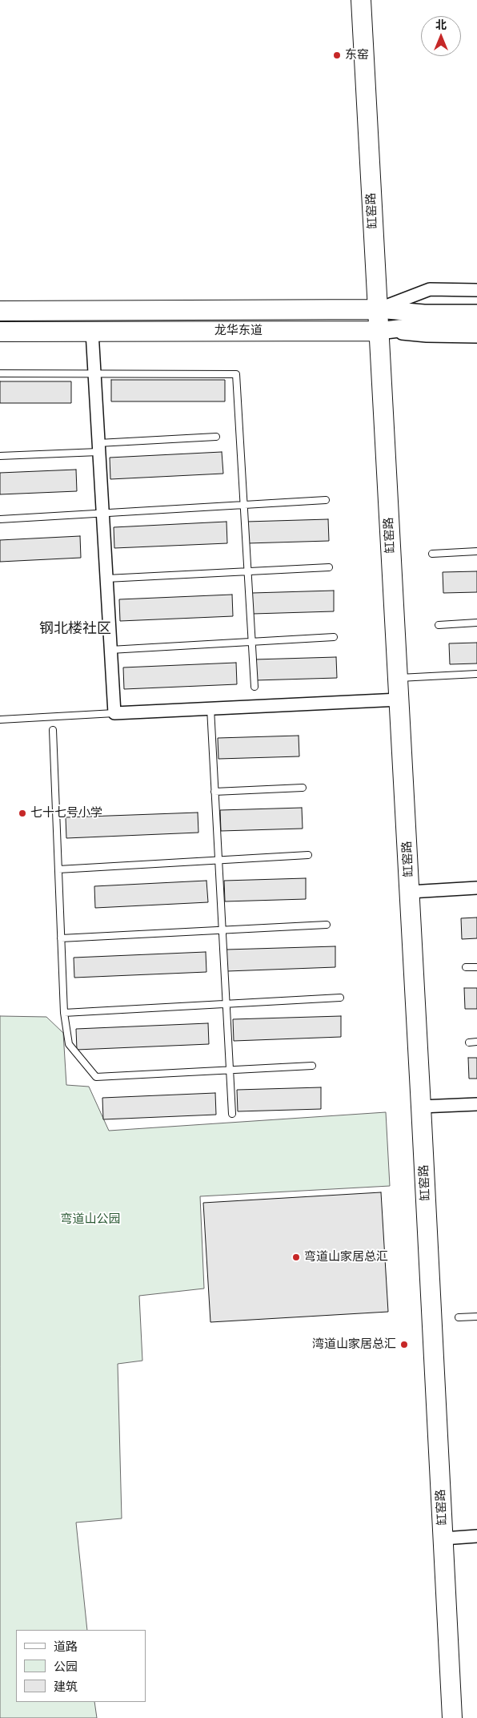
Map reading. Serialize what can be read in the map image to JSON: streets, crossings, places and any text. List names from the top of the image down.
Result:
{
  "streets": {
    "main road": ["缸窑路", "龙华东道"]
  },
  "crossings": [
    ["缸窑路", "龙华东道"]
  ],
  "districts": ["钢北楼社区"],
  "parks": ["弯道山公园"],
  "places": [
    "东窑",
    "七十七号小学",
    "弯道山家居总汇",
    "湾道山家居总汇"
  ],
  "legend": ["道路", "公园", "建筑"],
  "north": "top"
}
